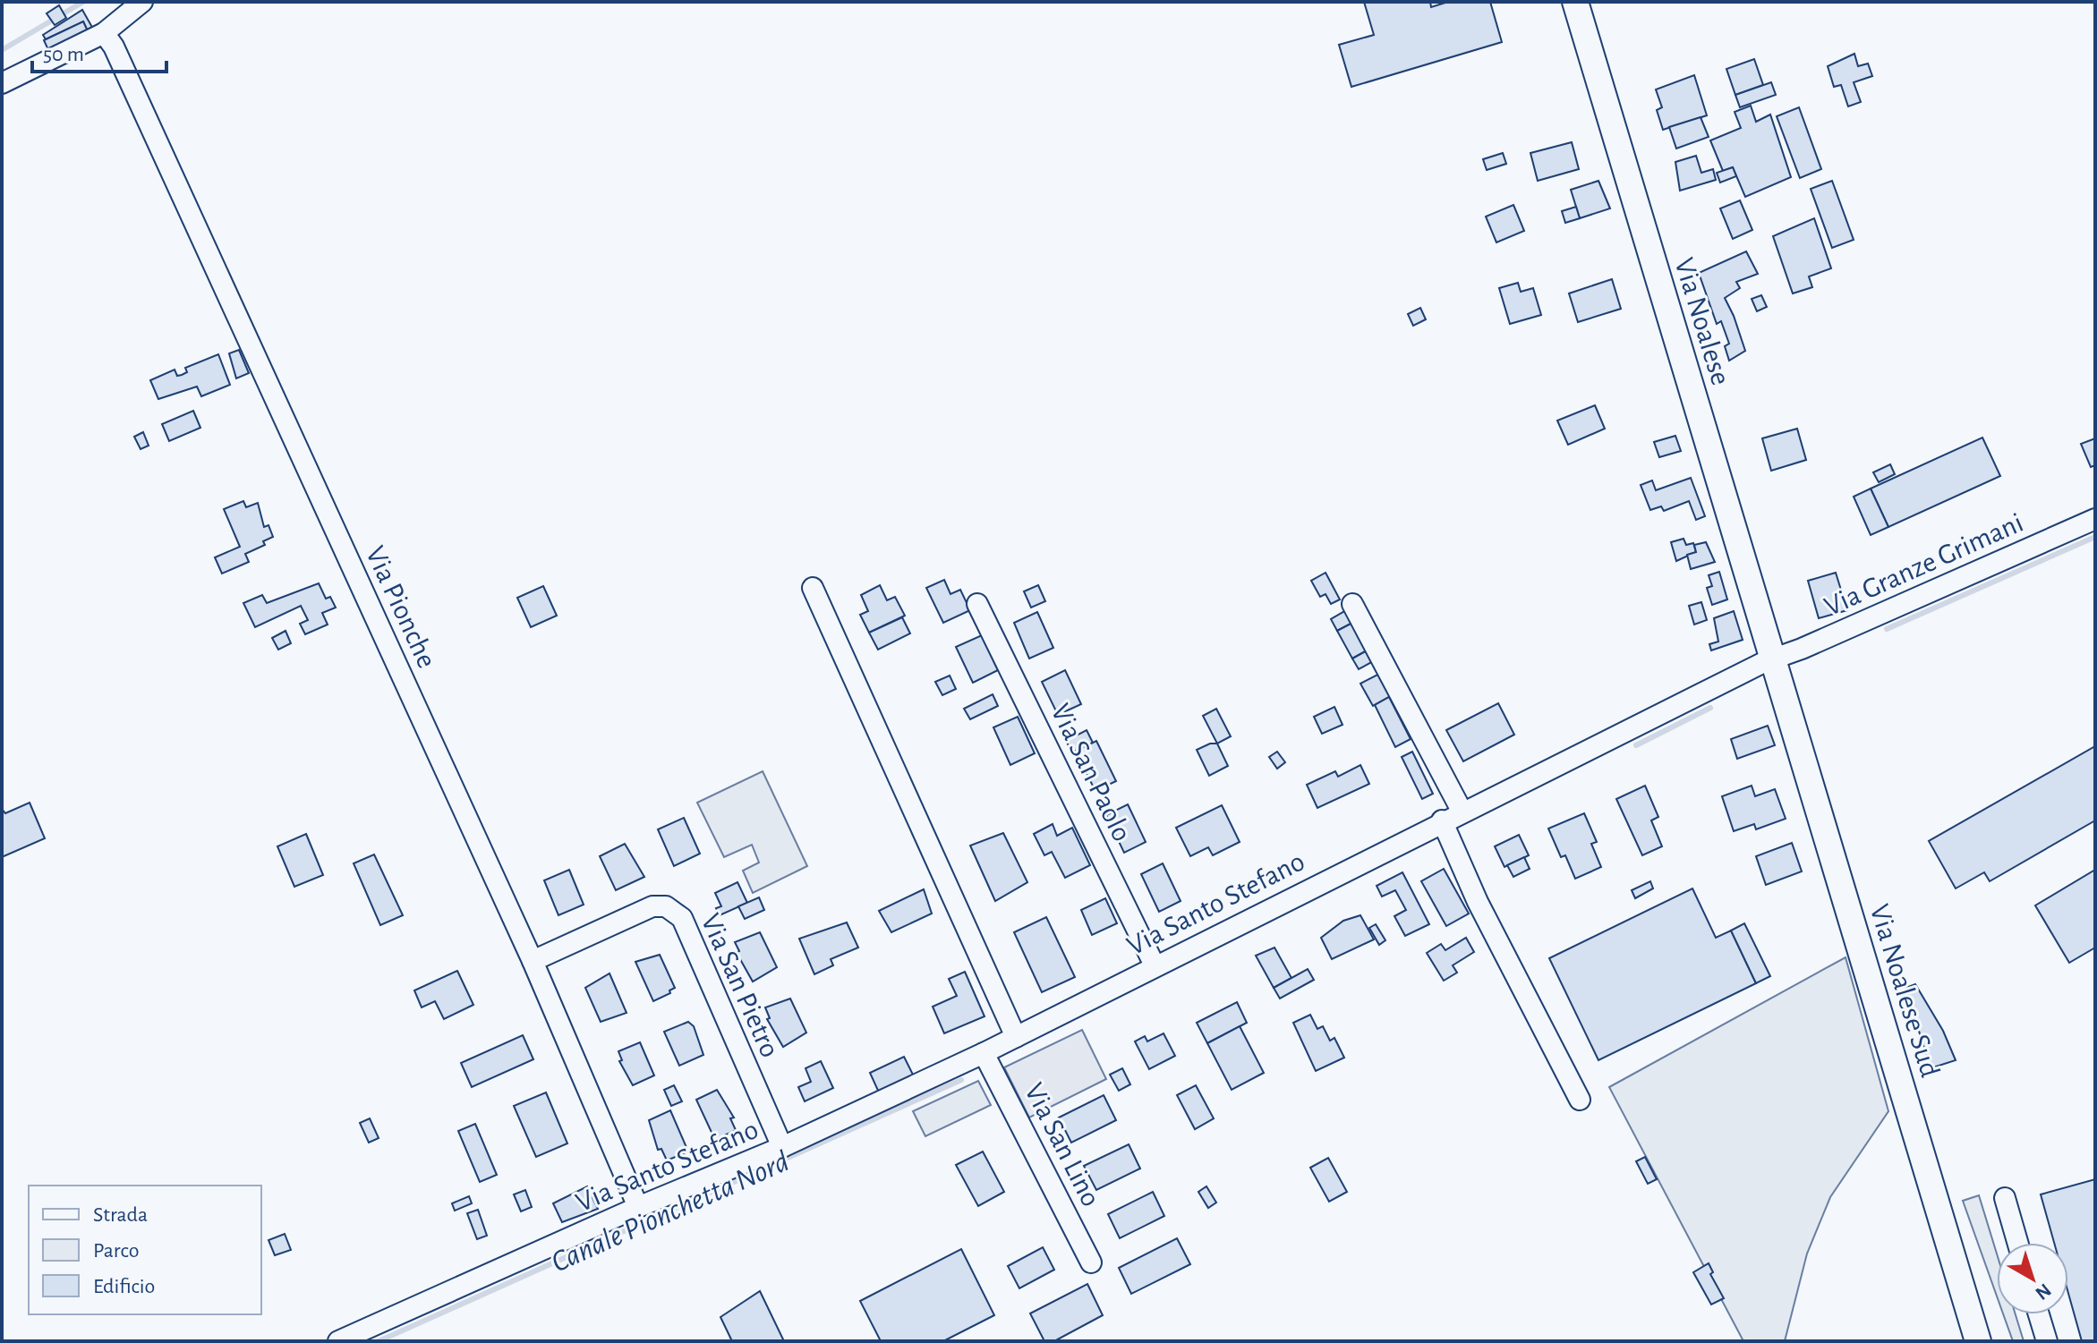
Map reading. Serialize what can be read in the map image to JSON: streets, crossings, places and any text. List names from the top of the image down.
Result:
{
  "streets": {
    "main road": ["Via Noalese", "Via Noalese Sud"],
    "street": [
      "Via Granze Grimani",
      "Via Pionche",
      "Via San Paolo",
      "Via Santo Stefano",
      "Via San Pietro",
      "Via San Lino"
    ]
  },
  "crossings": [
    ["Via Noalese", "Via Granze Grimani"],
    ["Via Noalese", "Via Santo Stefano"],
    ["Via Noalese", "Via Noalese Sud"],
    ["Via Granze Grimani", "Via Santo Stefano"],
    ["Via Granze Grimani", "Via Noalese Sud"],
    ["Via Pionche", "Via Santo Stefano"],
    ["Via Pionche", "Via San Pietro"],
    ["Via San Paolo", "Via Santo Stefano"],
    ["Via Santo Stefano", "Via San Pietro"],
    ["Via Santo Stefano", "Via Noalese Sud"],
    ["Via Santo Stefano", "Via San Lino"]
  ],
  "water": ["Canale Pionchetta Nord"],
  "legend": ["Strada", "Parco", "Edificio"],
  "scale_bar": "50 m",
  "north": "bottom right"
}
